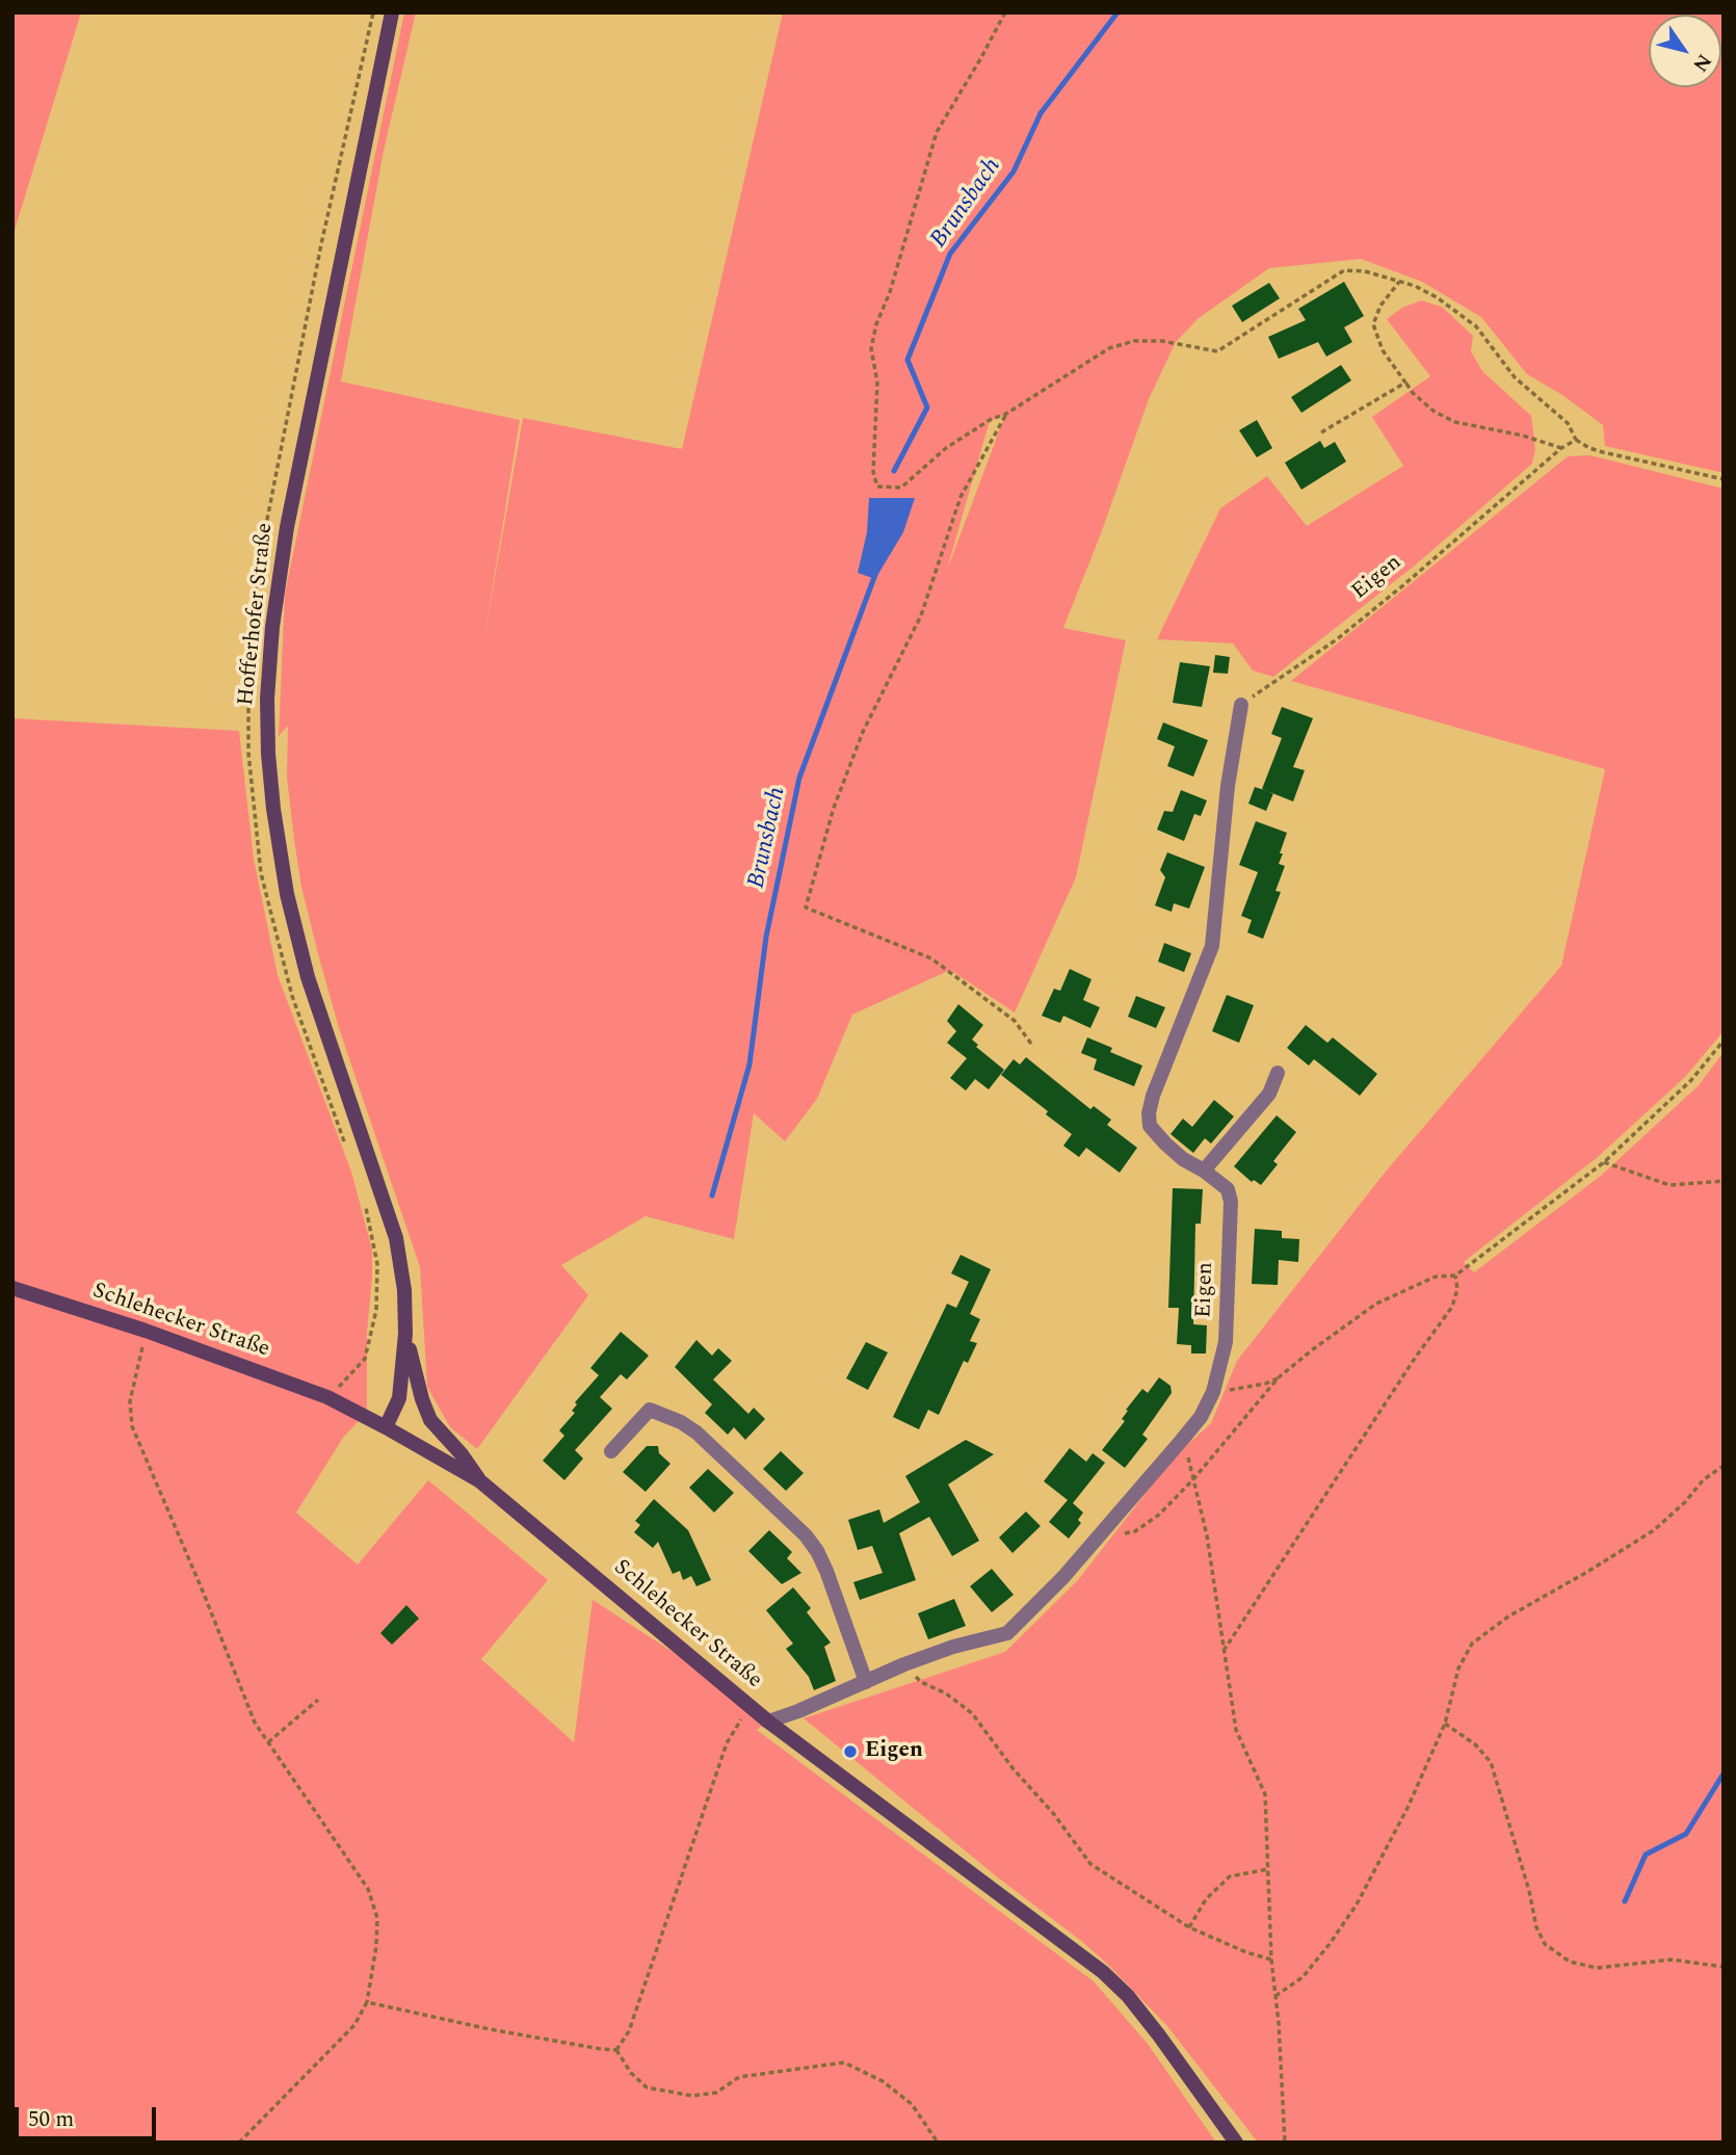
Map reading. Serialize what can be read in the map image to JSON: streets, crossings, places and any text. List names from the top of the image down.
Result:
{
  "streets": {
    "street": ["Eigen", "Hofferhofer Straße", "Schlehecker Straße"]
  },
  "crossings": [
    ["Eigen", "Schlehecker Straße"],
    ["Hofferhofer Straße", "Schlehecker Straße"]
  ],
  "water": ["Brunsbach"],
  "places": ["Eigen"],
  "scale_bar": "50 m",
  "north": "bottom right"
}
